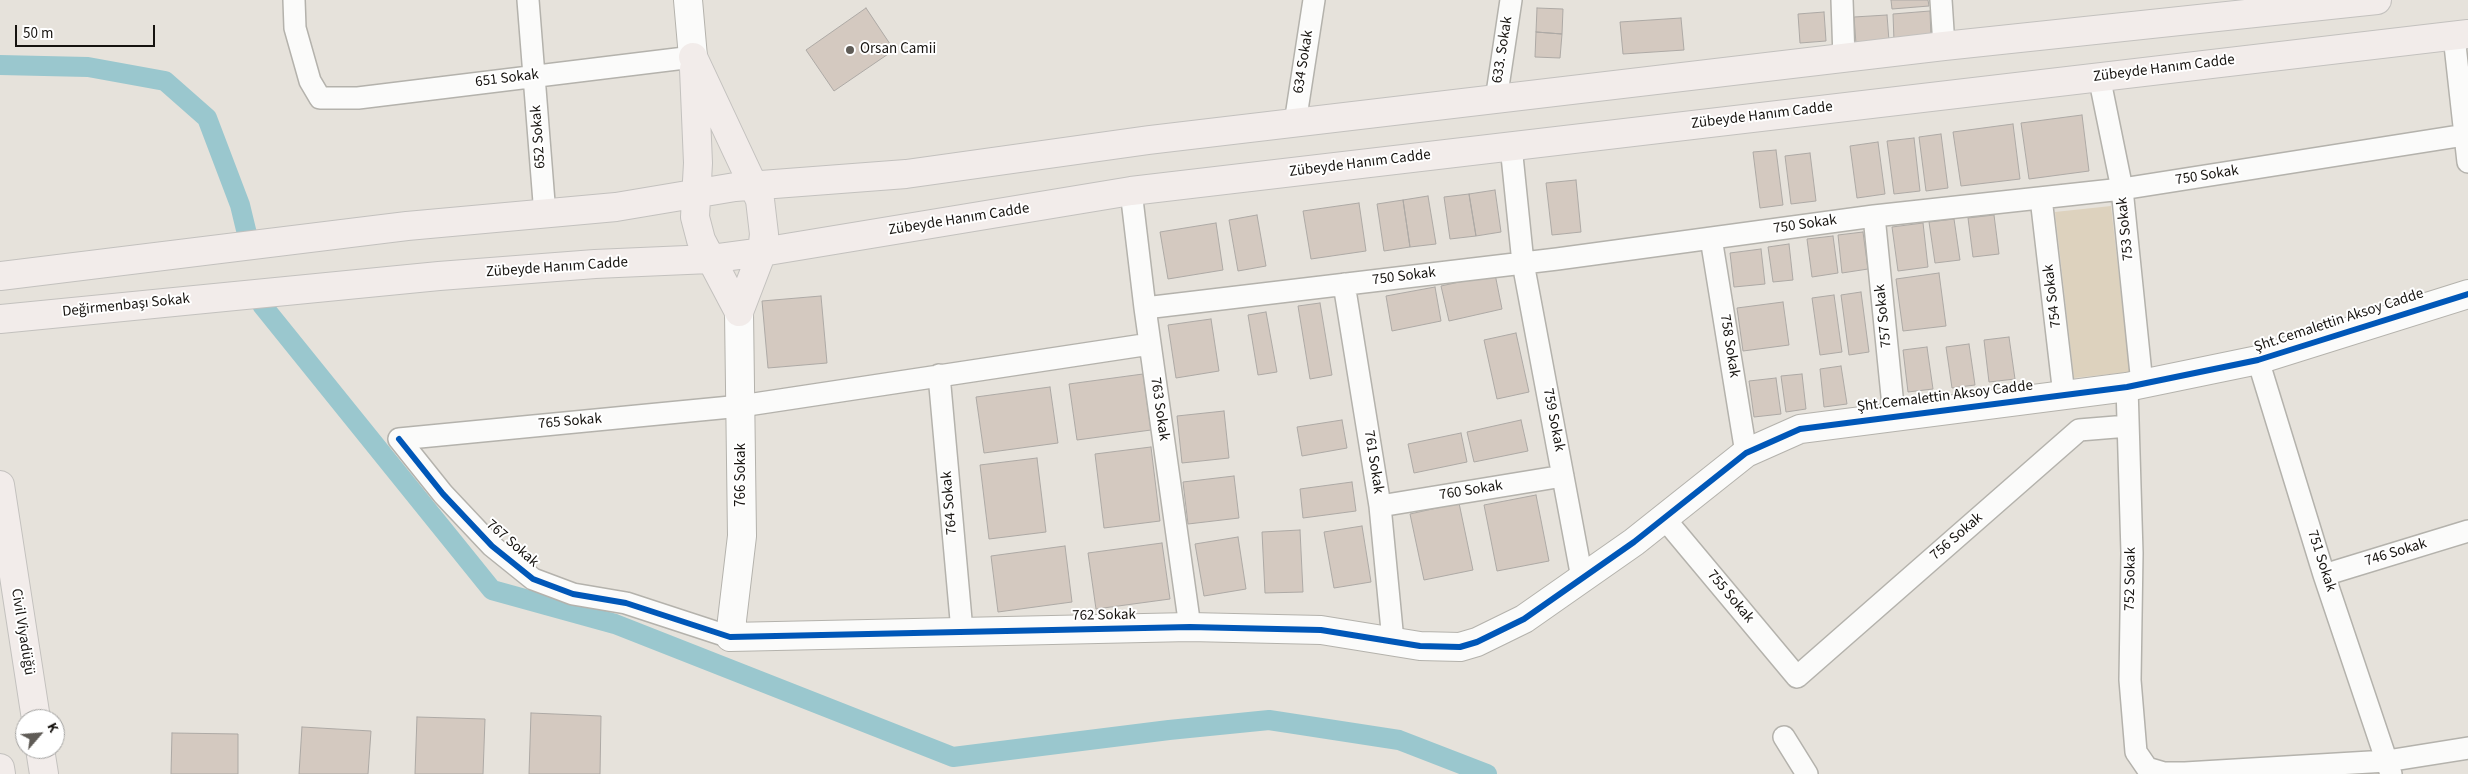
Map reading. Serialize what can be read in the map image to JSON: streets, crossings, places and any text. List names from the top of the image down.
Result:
{
  "streets": {
    "highway": ["Zübeyde Hanım Cadde", "Değirmenbaşı Sokak", "Civil Viyadüğü"],
    "street": [
      "633. Sokak",
      "634 Sokak",
      "651 Sokak",
      "652 Sokak",
      "750 Sokak",
      "753 Sokak",
      "754 Sokak",
      "757 Sokak",
      "Şht.Cemalettin Aksoy Cadde",
      "758 Sokak",
      "763 Sokak",
      "759 Sokak",
      "765 Sokak",
      "761 Sokak",
      "766 Sokak",
      "760 Sokak",
      "764 Sokak",
      "756 Sokak",
      "767 Sokak",
      "746 Sokak",
      "751 Sokak",
      "752 Sokak",
      "755 Sokak",
      "762 Sokak"
    ]
  },
  "crossings": [
    ["Zübeyde Hanım Cadde", "753 Sokak"],
    ["Zübeyde Hanım Cadde", "Değirmenbaşı Sokak"],
    ["Zübeyde Hanım Cadde", "763 Sokak"],
    ["Zübeyde Hanım Cadde", "759 Sokak"],
    ["651 Sokak", "652 Sokak"],
    ["750 Sokak", "753 Sokak"],
    ["750 Sokak", "754 Sokak"],
    ["750 Sokak", "757 Sokak"],
    ["750 Sokak", "758 Sokak"],
    ["750 Sokak", "763 Sokak"],
    ["750 Sokak", "759 Sokak"],
    ["750 Sokak", "761 Sokak"],
    ["753 Sokak", "Şht.Cemalettin Aksoy Cadde"],
    ["753 Sokak", "752 Sokak"],
    ["754 Sokak", "Şht.Cemalettin Aksoy Cadde"],
    ["757 Sokak", "Şht.Cemalettin Aksoy Cadde"],
    ["Şht.Cemalettin Aksoy Cadde", "758 Sokak"],
    ["Şht.Cemalettin Aksoy Cadde", "759 Sokak"],
    ["Şht.Cemalettin Aksoy Cadde", "751 Sokak"],
    ["Şht.Cemalettin Aksoy Cadde", "752 Sokak"],
    ["Şht.Cemalettin Aksoy Cadde", "755 Sokak"],
    ["Şht.Cemalettin Aksoy Cadde", "762 Sokak"],
    ["763 Sokak", "765 Sokak"],
    ["763 Sokak", "762 Sokak"],
    ["759 Sokak", "760 Sokak"],
    ["765 Sokak", "766 Sokak"],
    ["765 Sokak", "764 Sokak"],
    ["765 Sokak", "767 Sokak"],
    ["761 Sokak", "760 Sokak"],
    ["761 Sokak", "762 Sokak"],
    ["766 Sokak", "767 Sokak"],
    ["766 Sokak", "762 Sokak"],
    ["764 Sokak", "762 Sokak"],
    ["756 Sokak", "752 Sokak"],
    ["756 Sokak", "755 Sokak"],
    ["767 Sokak", "762 Sokak"],
    ["746 Sokak", "751 Sokak"],
    ["751 Sokak", "752 Sokak"]
  ],
  "places": ["Orsan Camii"],
  "scale_bar": "50 m",
  "north": "top right"
}
